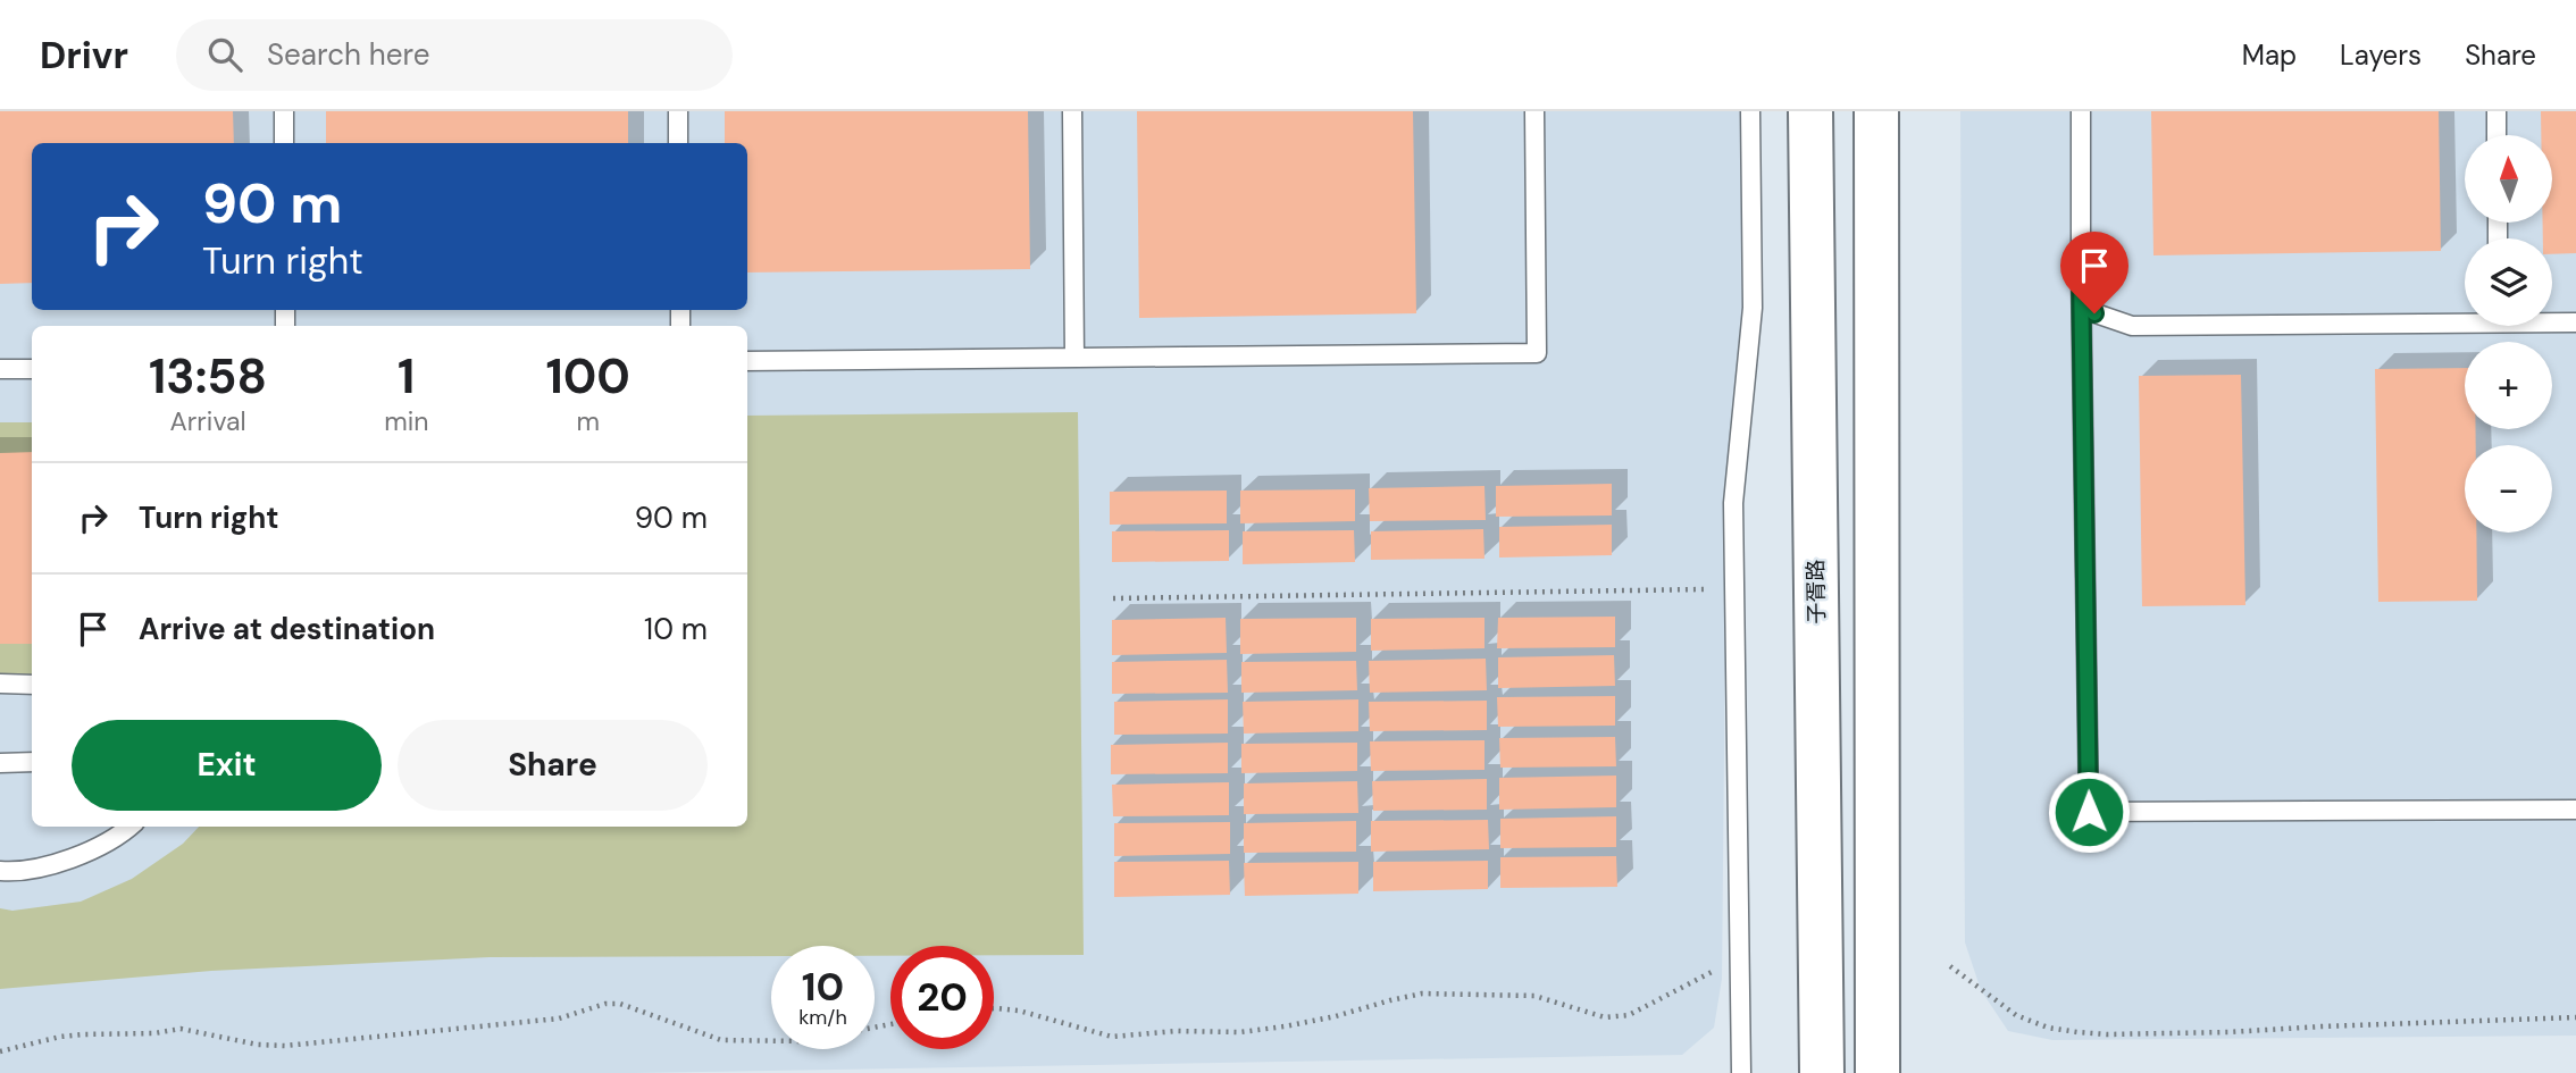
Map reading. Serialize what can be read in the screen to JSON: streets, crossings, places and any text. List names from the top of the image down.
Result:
{
  "streets": {
    "street": ["子胥路"]
  },
  "north": "top",
  "page": {
    "header": "Drivr",
    "search": "Search here",
    "nav": ["Map", "Layers", "Share"],
    "map_buttons": ["+", "−"],
    "turn": ["90 m", "Turn right"],
    "eta": [
      "13:58",
      "Arrival",
      "1",
      "min",
      "100",
      "m"
    ],
    "list": [
      {
        "name": "Turn right",
        "value": "90 m"
      },
      {
        "name": "Arrive at destination",
        "value": "10 m"
      }
    ],
    "buttons": ["Exit", "Share"],
    "speed": "10 km/h",
    "limit": "20"
  }
}
